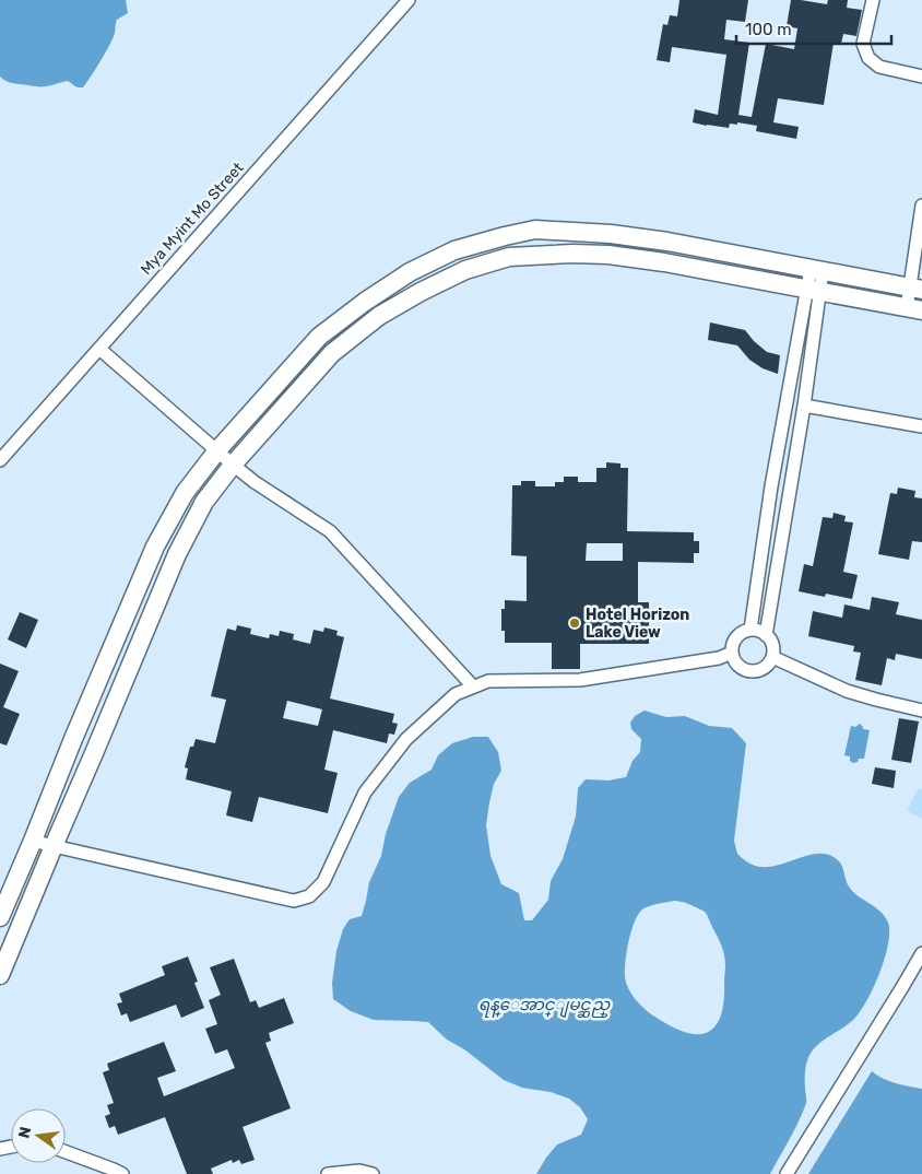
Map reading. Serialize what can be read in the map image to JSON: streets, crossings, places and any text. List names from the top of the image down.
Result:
{
  "streets": {
    "street": ["Mya Myint Mo Street"]
  },
  "water": ["ရန္ေအာင္ျမင္ဆည္"],
  "places": ["Hotel Horizon Lake View"],
  "scale_bar": "100 m",
  "north": "left"
}
